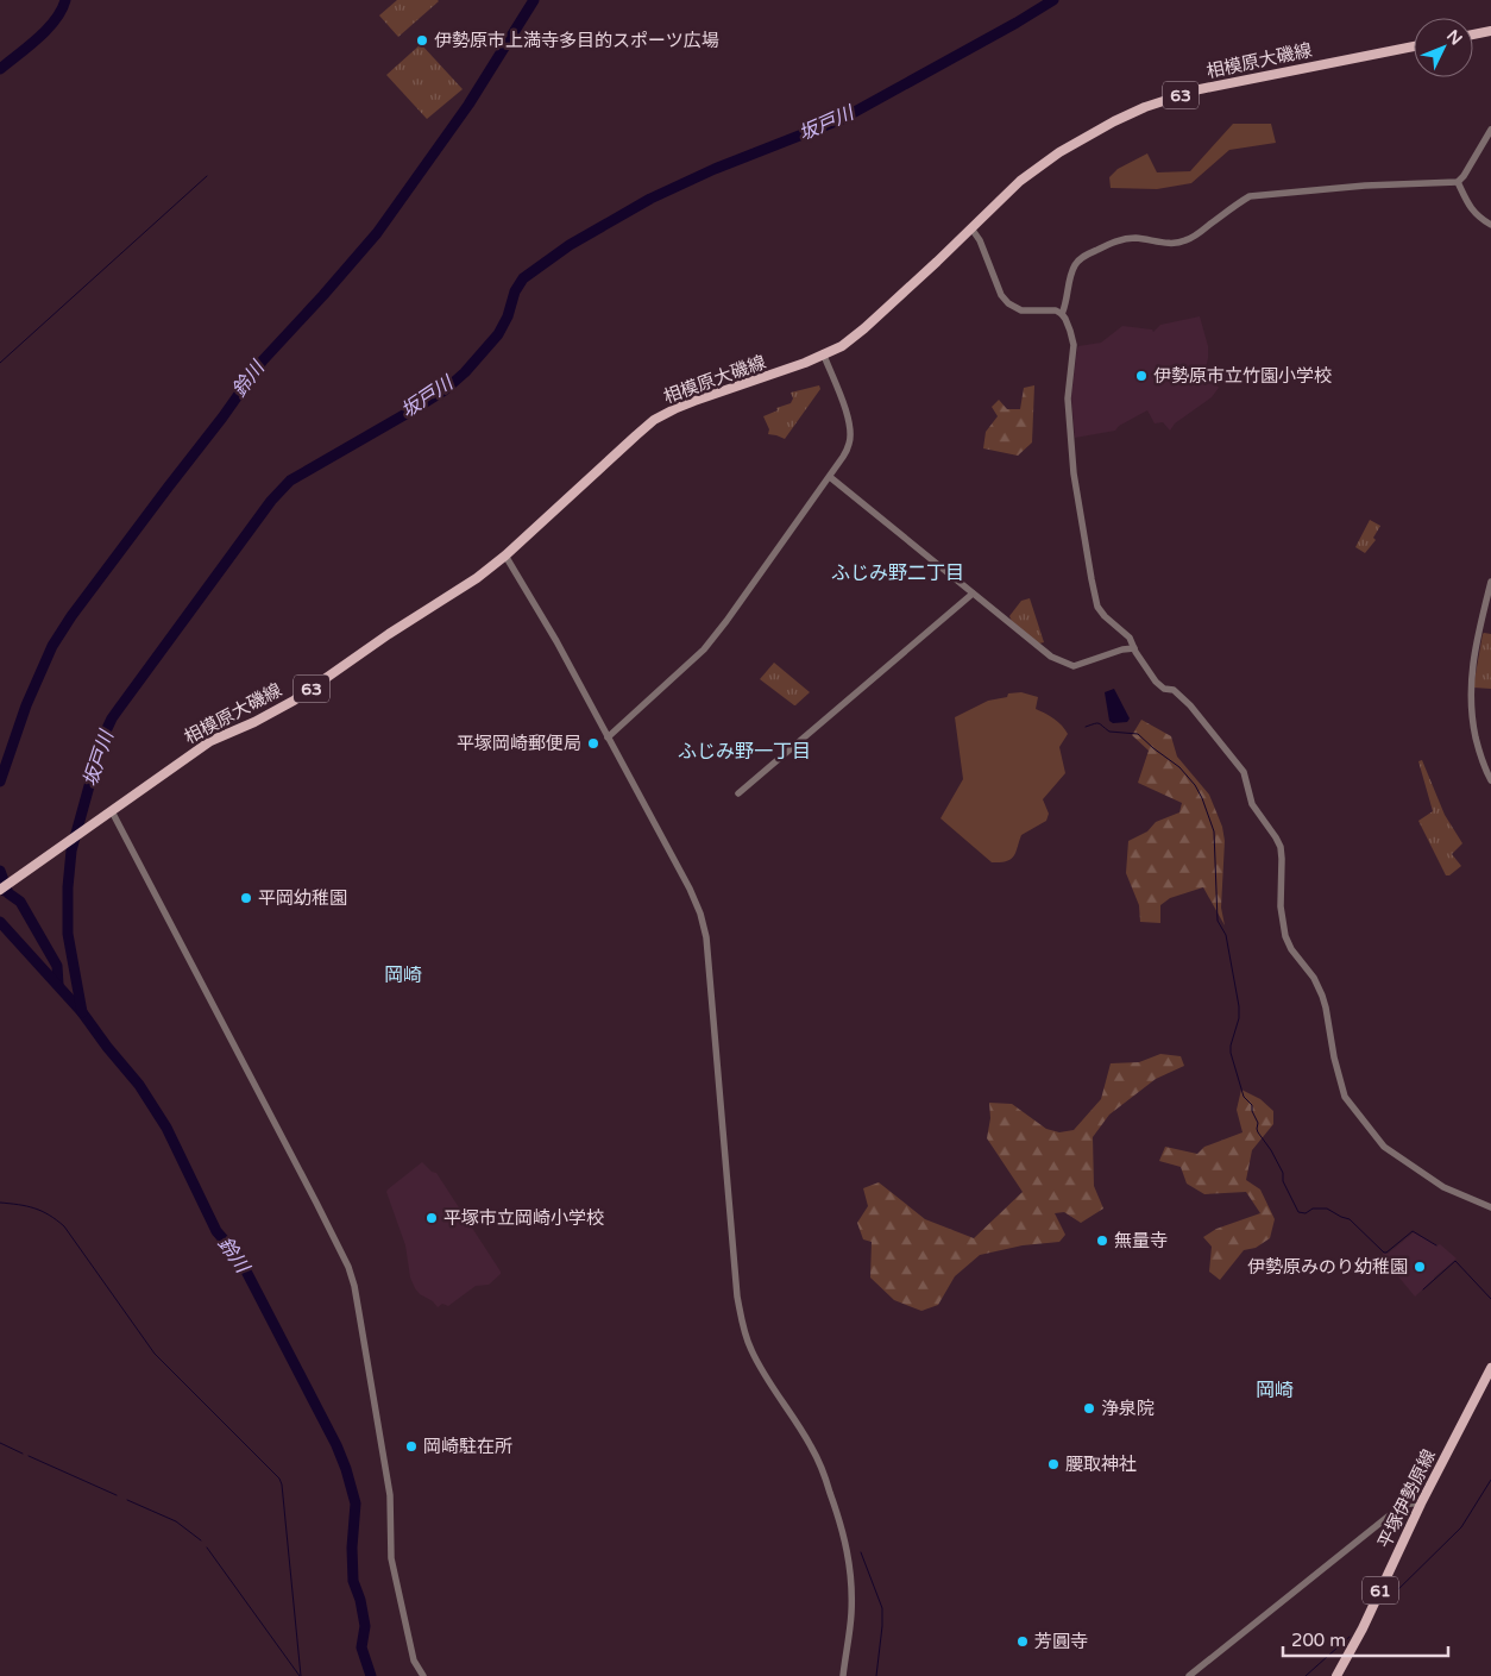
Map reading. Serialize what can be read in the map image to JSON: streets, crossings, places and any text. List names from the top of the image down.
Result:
{
  "streets": {
    "main road": [
      "相模原大磯線",
      "63",
      "平塚伊勢原線",
      "61"
    ]
  },
  "districts": [
    "ふじみ野二丁目",
    "ふじみ野一丁目",
    "岡崎",
    "岡崎"
  ],
  "water": ["坂戸川", "鈴川"],
  "places": [
    "伊勢原市上満寺多目的スポーツ広場",
    "伊勢原市立竹園小学校",
    "平塚岡崎郵便局",
    "平岡幼稚園",
    "平塚市立岡崎小学校",
    "無量寺",
    "伊勢原みのり幼稚園",
    "浄泉院",
    "岡崎駐在所",
    "腰取神社",
    "芳圓寺"
  ],
  "scale_bar": "200 m",
  "north": "top right"
}
